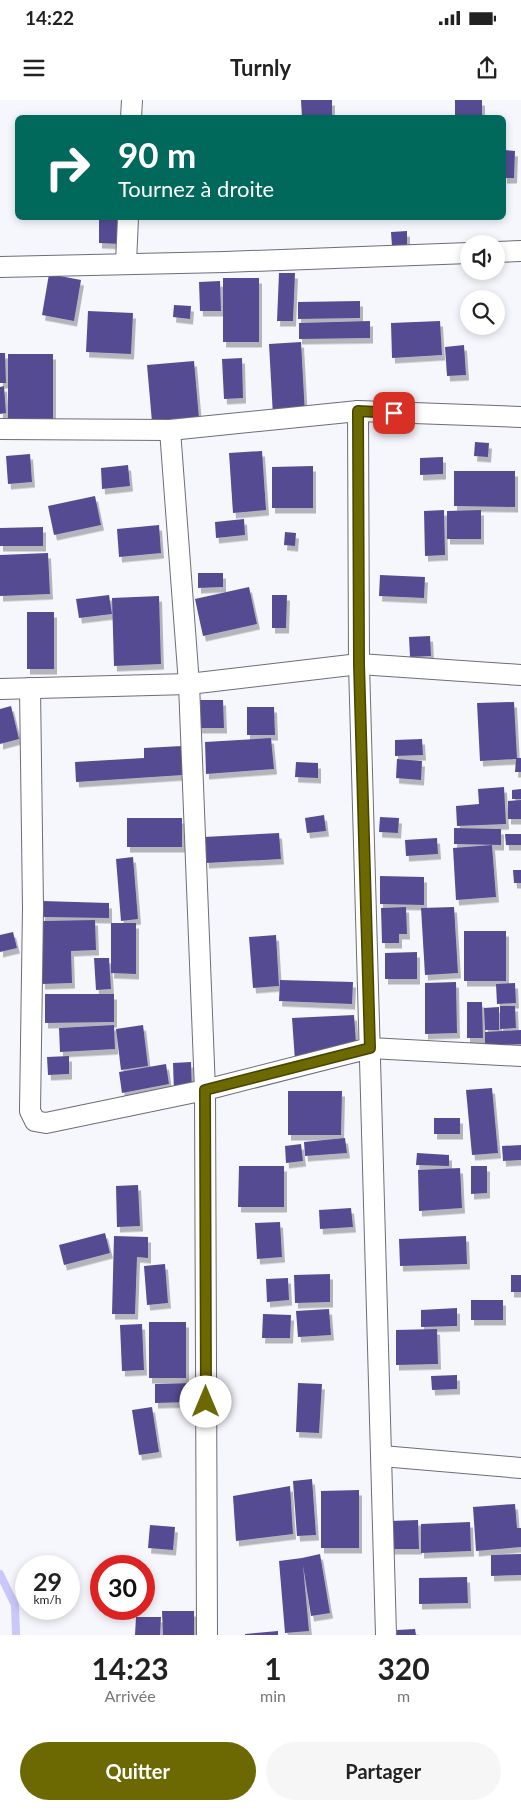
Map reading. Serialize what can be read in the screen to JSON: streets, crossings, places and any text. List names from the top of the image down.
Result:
{
  "page": {
    "status": "14:22",
    "header": "Turnly",
    "turn": ["90 m", "Tournez à droite"],
    "speed": "29 km/h",
    "limit": "30",
    "eta": [
      "14:23",
      "Arrivée",
      "1",
      "min",
      "320",
      "m"
    ],
    "buttons": ["Quitter", "Partager"]
  }
}
